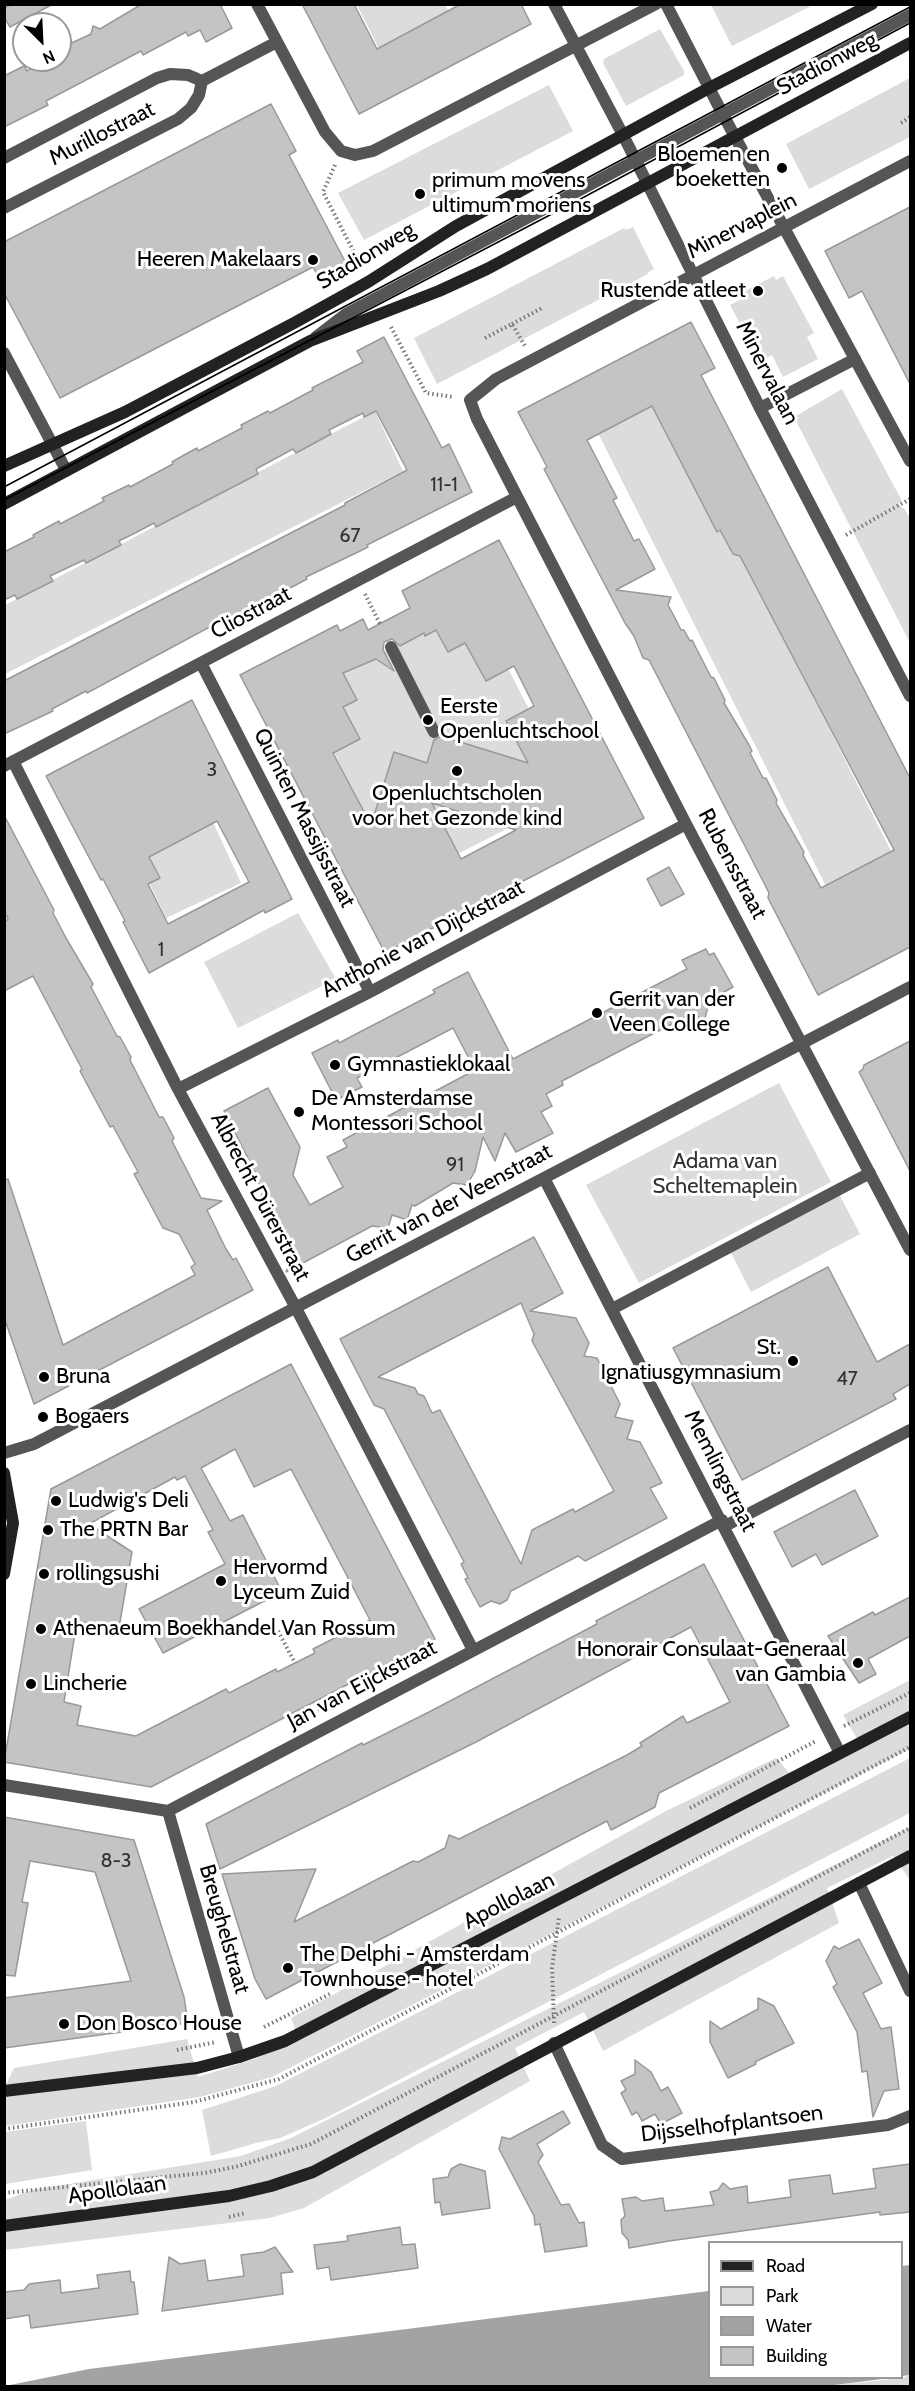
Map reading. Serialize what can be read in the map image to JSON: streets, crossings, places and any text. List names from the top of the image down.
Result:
{
  "streets": {
    "street": [
      "Stadionweg",
      "Murillostraat",
      "Minervaplein",
      "Minervalaan",
      "Cliostraat",
      "Quinten Massijsstraat",
      "Rubensstraat",
      "Anthonie van Dijckstraat",
      "Albrecht Dürerstraat",
      "Gerrit van der Veenstraat",
      "Memlingstraat",
      "Jan van Eijckstraat",
      "Apollolaan",
      "Breughelstraat",
      "Dijsselhofplantsoen"
    ]
  },
  "crossings": [
    ["Stadionweg", "Minervalaan"],
    ["Minervaplein", "Minervalaan"],
    ["Minervaplein", "Cliostraat"],
    ["Minervaplein", "Rubensstraat"],
    ["Cliostraat", "Quinten Massijsstraat"],
    ["Cliostraat", "Rubensstraat"],
    ["Cliostraat", "Albrecht Dürerstraat"],
    ["Quinten Massijsstraat", "Anthonie van Dijckstraat"],
    ["Rubensstraat", "Anthonie van Dijckstraat"],
    ["Rubensstraat", "Gerrit van der Veenstraat"],
    ["Anthonie van Dijckstraat", "Albrecht Dürerstraat"],
    ["Albrecht Dürerstraat", "Gerrit van der Veenstraat"],
    ["Albrecht Dürerstraat", "Jan van Eijckstraat"],
    ["Gerrit van der Veenstraat", "Memlingstraat"],
    ["Memlingstraat", "Jan van Eijckstraat"],
    ["Memlingstraat", "Apollolaan"],
    ["Jan van Eijckstraat", "Breughelstraat"],
    ["Apollolaan", "Breughelstraat"],
    ["Apollolaan", "Dijsselhofplantsoen"]
  ],
  "parks": ["Adama van Scheltemaplein"],
  "places": [
    "Bloemen en boeketten",
    "primum movens ultimum moriens",
    "Heeren Makelaars",
    "Rustende atleet",
    "Eerste Openluchtschool",
    "Openluchtscholen voor het Gezonde kind",
    "Gerrit van der Veen College",
    "Gymnastieklokaal",
    "De Amsterdamse Montessori School",
    "St. Ignatiusgymnasium",
    "Bruna",
    "Bogaers",
    "Ludwig's Deli",
    "The PRTN Bar",
    "rollingsushi",
    "Hervormd Lyceum Zuid",
    "Athenaeum Boekhandel Van Rossum",
    "Honorair Consulaat-Generaal van Gambia",
    "Lincherie",
    "The Delphi - Amsterdam Townhouse - hotel",
    "Don Bosco House"
  ],
  "house_numbers": [
    "11-1",
    "67",
    "3",
    "1",
    "91",
    "47",
    "8-3"
  ],
  "legend": [
    "Road",
    "Park",
    "Water",
    "Building"
  ],
  "north": "bottom right"
}
